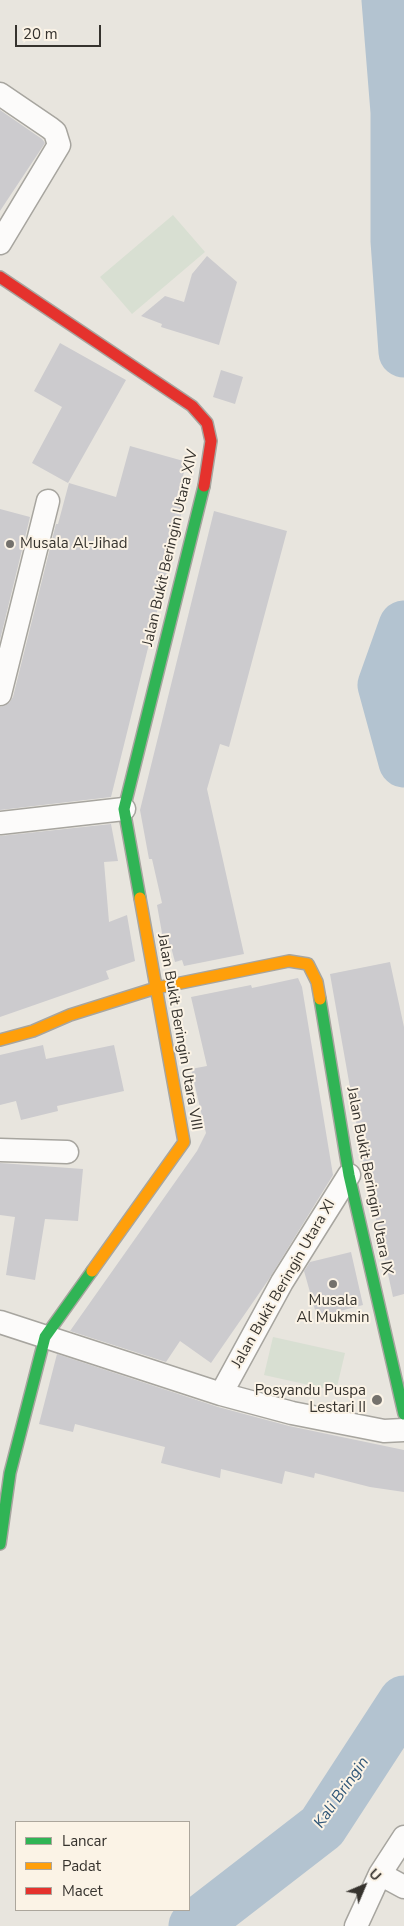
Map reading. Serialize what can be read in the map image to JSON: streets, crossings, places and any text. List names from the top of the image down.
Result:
{
  "streets": {
    "street": [
      "Jalan Bukit Beringin Utara XIV",
      "Jalan Bukit Beringin Utara VIII",
      "Jalan Bukit Beringin Utara IX",
      "Jalan Bukit Beringin Utara XI"
    ]
  },
  "crossings": [
    ["Jalan Bukit Beringin Utara XIV", "Jalan Bukit Beringin Utara VIII"],
    ["Jalan Bukit Beringin Utara VIII", "Jalan Bukit Beringin Utara IX"],
    ["Jalan Bukit Beringin Utara IX", "Jalan Bukit Beringin Utara XI"]
  ],
  "water": ["Kali Bringin"],
  "places": ["Musala Al-Jihad", "Musala Al Mukmin", "Posyandu Puspa Lestari II"],
  "legend": ["Lancar", "Padat", "Macet"],
  "scale_bar": "20 m",
  "north": "top right"
}
